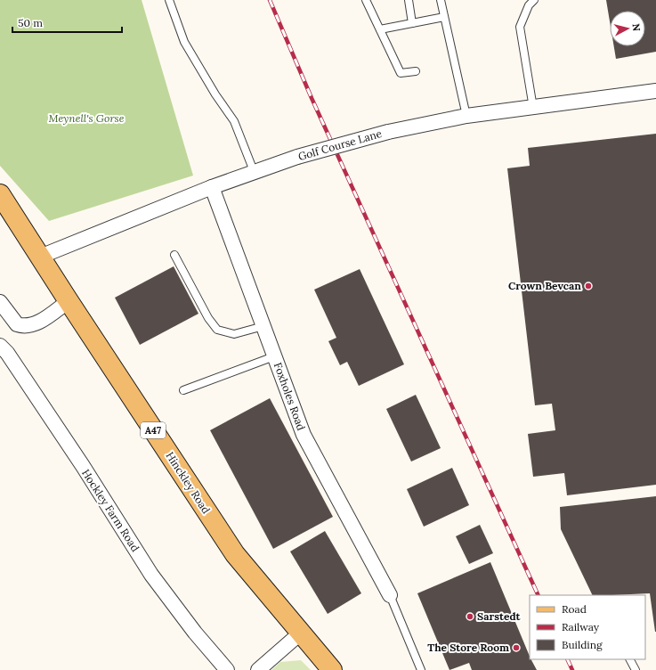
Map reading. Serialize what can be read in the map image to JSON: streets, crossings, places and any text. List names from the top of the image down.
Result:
{
  "streets": {
    "main road": ["A47", "Hinckley Road"],
    "street": ["Golf Course Lane", "Foxholes Road", "Hockley Farm Road"]
  },
  "crossings": [
    ["Golf Course Lane", "Foxholes Road"],
    ["Golf Course Lane", "Hinckley Road"]
  ],
  "parks": ["Meynell's Gorse"],
  "places": ["Crown Bevcan", "Sarstedt", "The Store Room"],
  "legend": ["Road", "Railway", "Building"],
  "scale_bar": "50 m",
  "north": "right"
}
